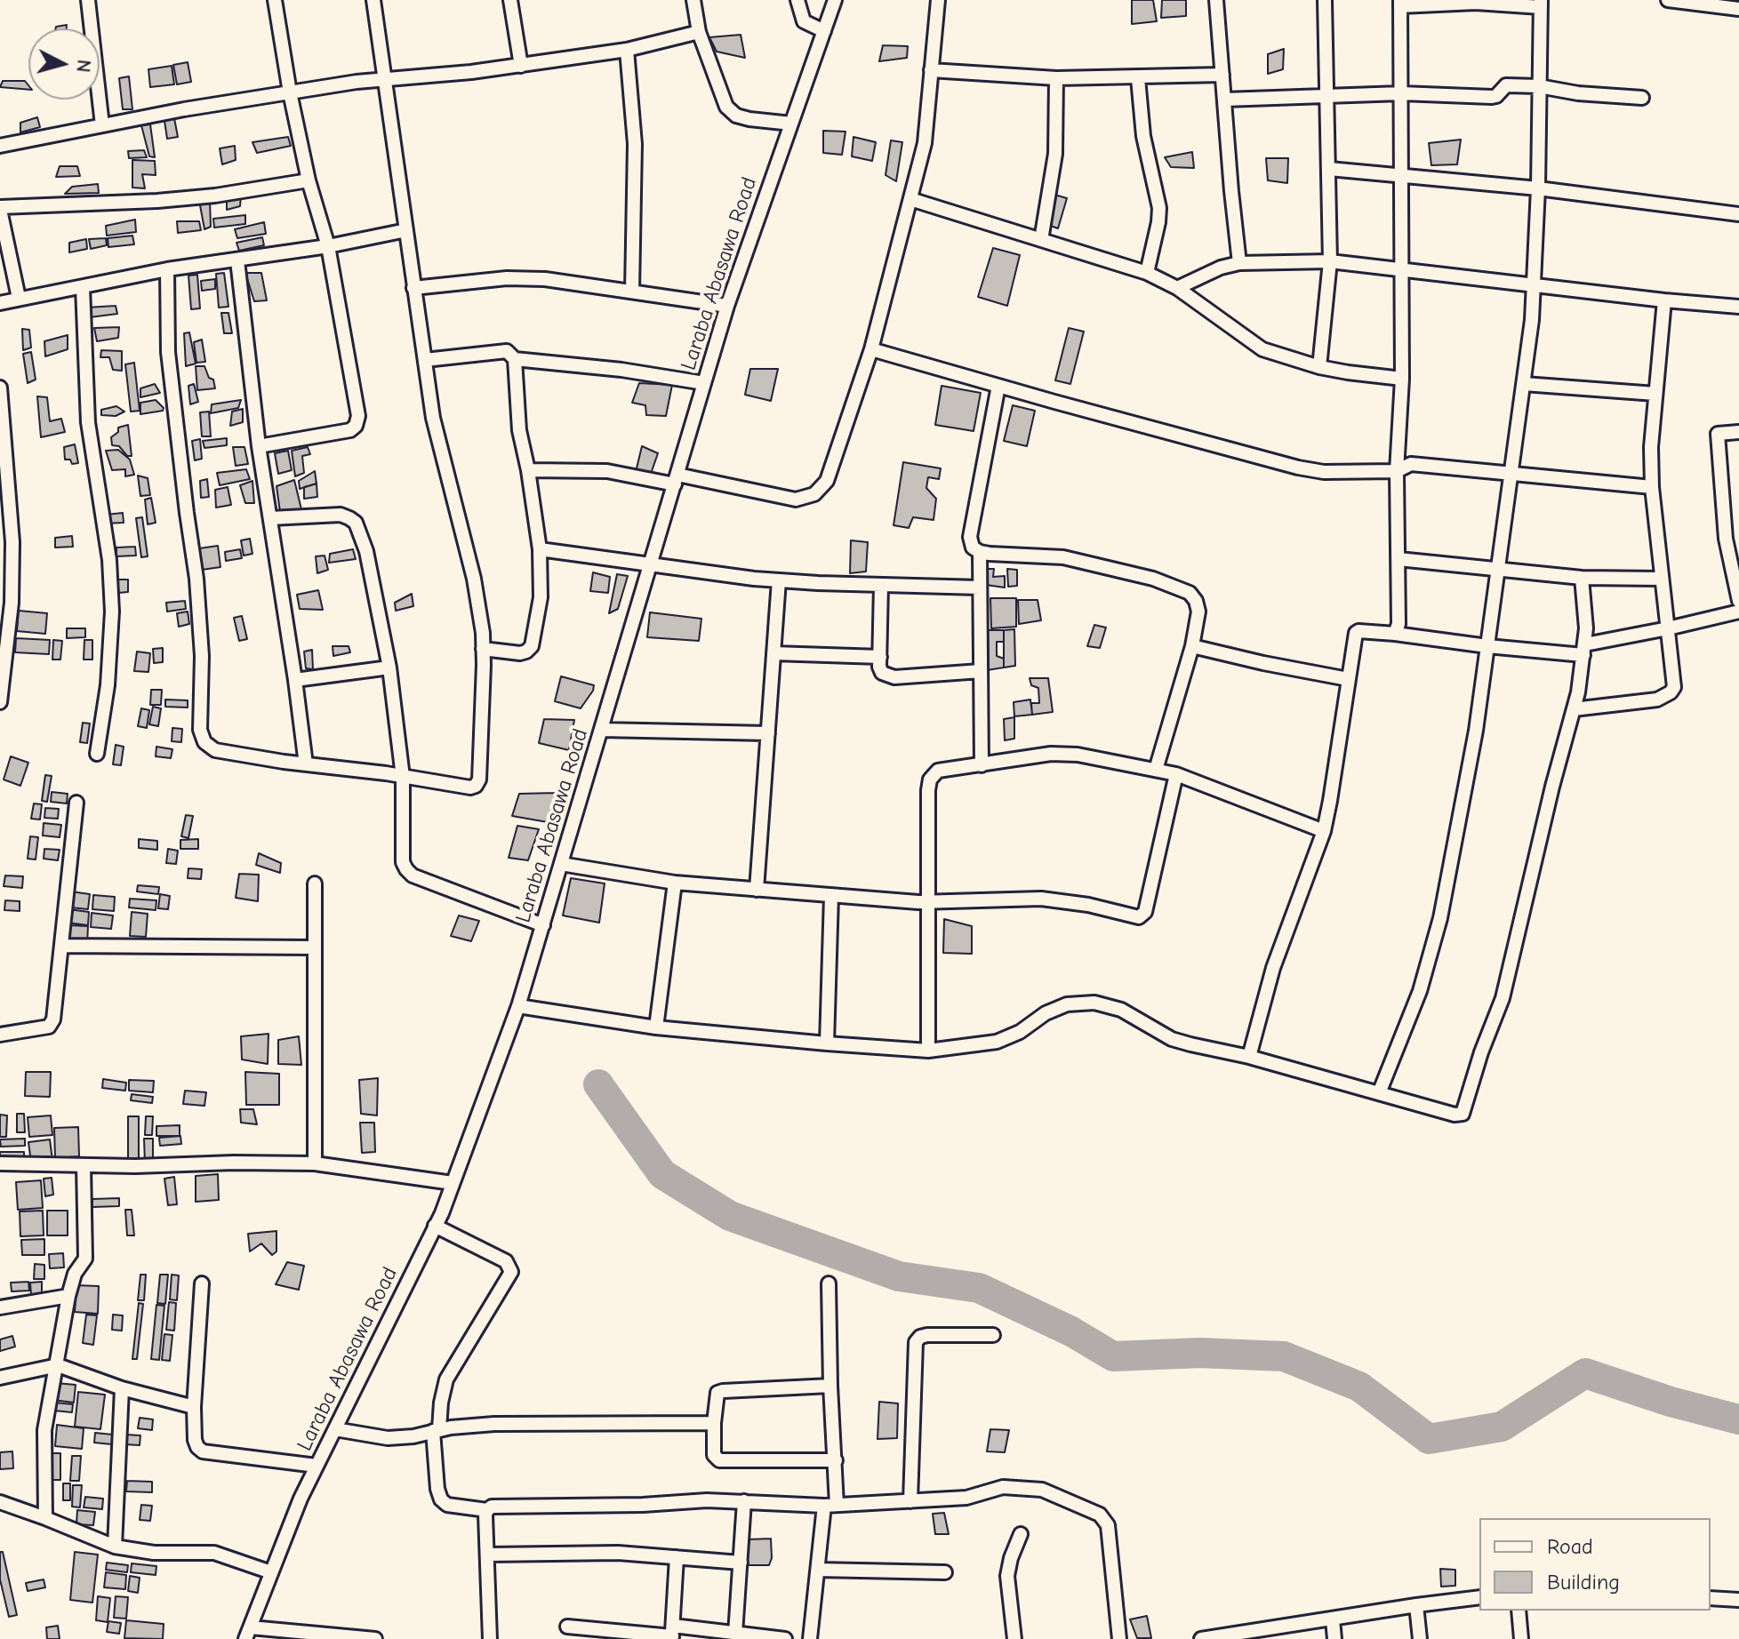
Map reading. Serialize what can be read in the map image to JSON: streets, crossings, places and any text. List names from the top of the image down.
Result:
{
  "streets": {
    "street": ["Laraba Abasawa Road"]
  },
  "legend": ["Road", "Building"],
  "north": "right"
}
